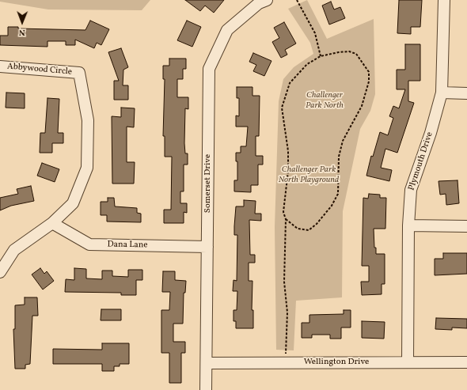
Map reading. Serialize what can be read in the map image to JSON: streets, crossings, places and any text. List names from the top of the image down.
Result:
{
  "streets": {
    "street": [
      "Abbywood Circle",
      "Plymouth Drive",
      "Somerset Drive",
      "Dana Lane",
      "Wellington Drive"
    ]
  },
  "crossings": [
    ["Abbywood Circle", "Dana Lane"],
    ["Plymouth Drive", "Wellington Drive"],
    ["Somerset Drive", "Dana Lane"],
    ["Somerset Drive", "Wellington Drive"]
  ],
  "parks": ["Challenger Park North", "Challenger Park North Playground"],
  "north": "bottom"
}
